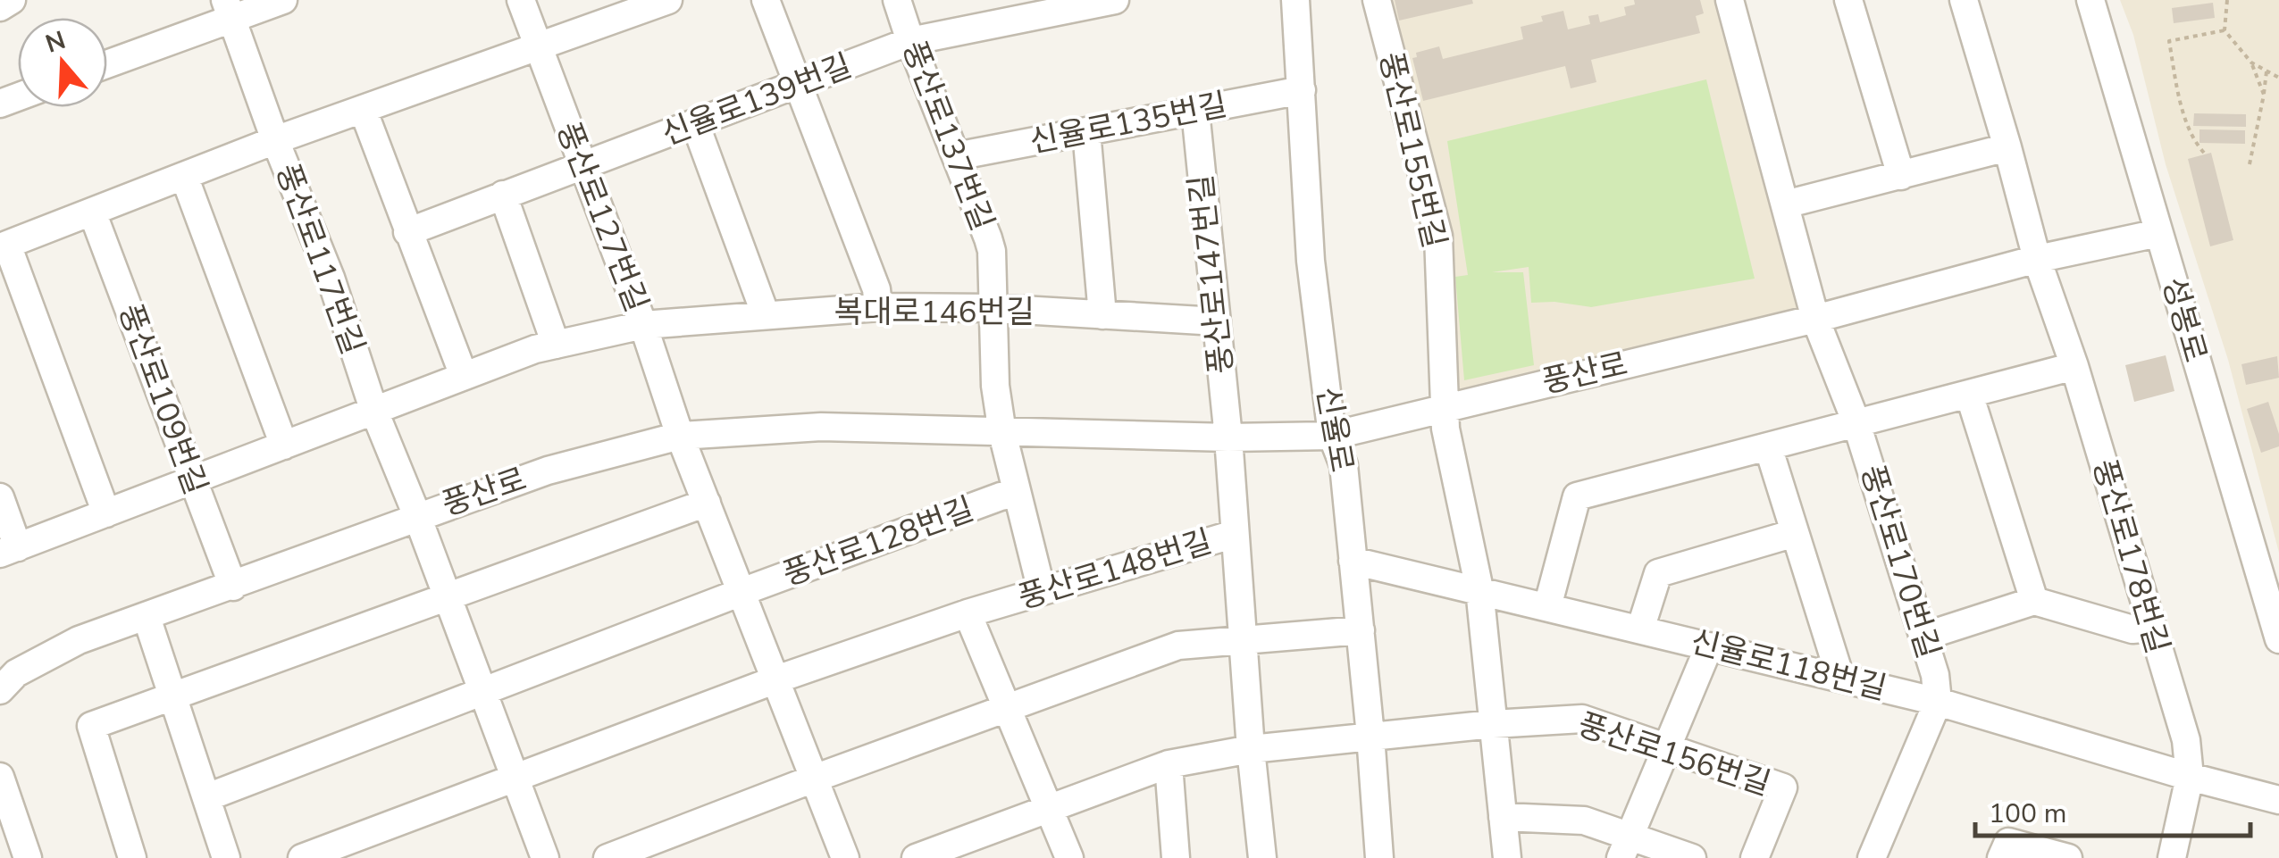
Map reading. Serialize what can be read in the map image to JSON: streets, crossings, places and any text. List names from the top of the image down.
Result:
{
  "streets": {
    "street": [
      "신율로139번길",
      "신율로135번길",
      "풍산로137번길",
      "풍산로155번길",
      "풍산로127번길",
      "풍산로117번길",
      "풍산로147번길",
      "복대로146번길",
      "성봉로",
      "풍산로",
      "풍산로109번길",
      "신율로",
      "풍산로128번길",
      "풍산로178번길",
      "풍산로170번길",
      "풍산로148번길",
      "신율로118번길",
      "풍산로156번길"
    ]
  },
  "crossings": [
    ["신율로139번길", "풍산로137번길"],
    ["신율로139번길", "풍산로127번길"],
    ["신율로135번길", "풍산로137번길"],
    ["신율로135번길", "풍산로147번길"],
    ["신율로135번길", "신율로"],
    ["풍산로137번길", "복대로146번길"],
    ["풍산로137번길", "풍산로"],
    ["풍산로155번길", "풍산로"],
    ["풍산로127번길", "복대로146번길"],
    ["풍산로127번길", "풍산로"],
    ["풍산로127번길", "풍산로128번길"],
    ["풍산로117번길", "복대로146번길"],
    ["풍산로117번길", "풍산로"],
    ["풍산로117번길", "풍산로128번길"],
    ["풍산로147번길", "복대로146번길"],
    ["풍산로147번길", "풍산로"],
    ["풍산로147번길", "풍산로148번길"],
    ["복대로146번길", "풍산로109번길"],
    ["성봉로", "풍산로"],
    ["풍산로", "풍산로109번길"],
    ["풍산로", "신율로"],
    ["풍산로", "풍산로128번길"],
    ["풍산로", "풍산로178번길"],
    ["풍산로", "풍산로170번길"],
    ["풍산로", "풍산로148번길"],
    ["신율로", "신율로118번길"],
    ["신율로", "풍산로156번길"],
    ["풍산로178번길", "신율로118번길"],
    ["풍산로170번길", "신율로118번길"],
    ["풍산로148번길", "풍산로156번길"]
  ],
  "scale_bar": "100 m",
  "north": "top"
}
